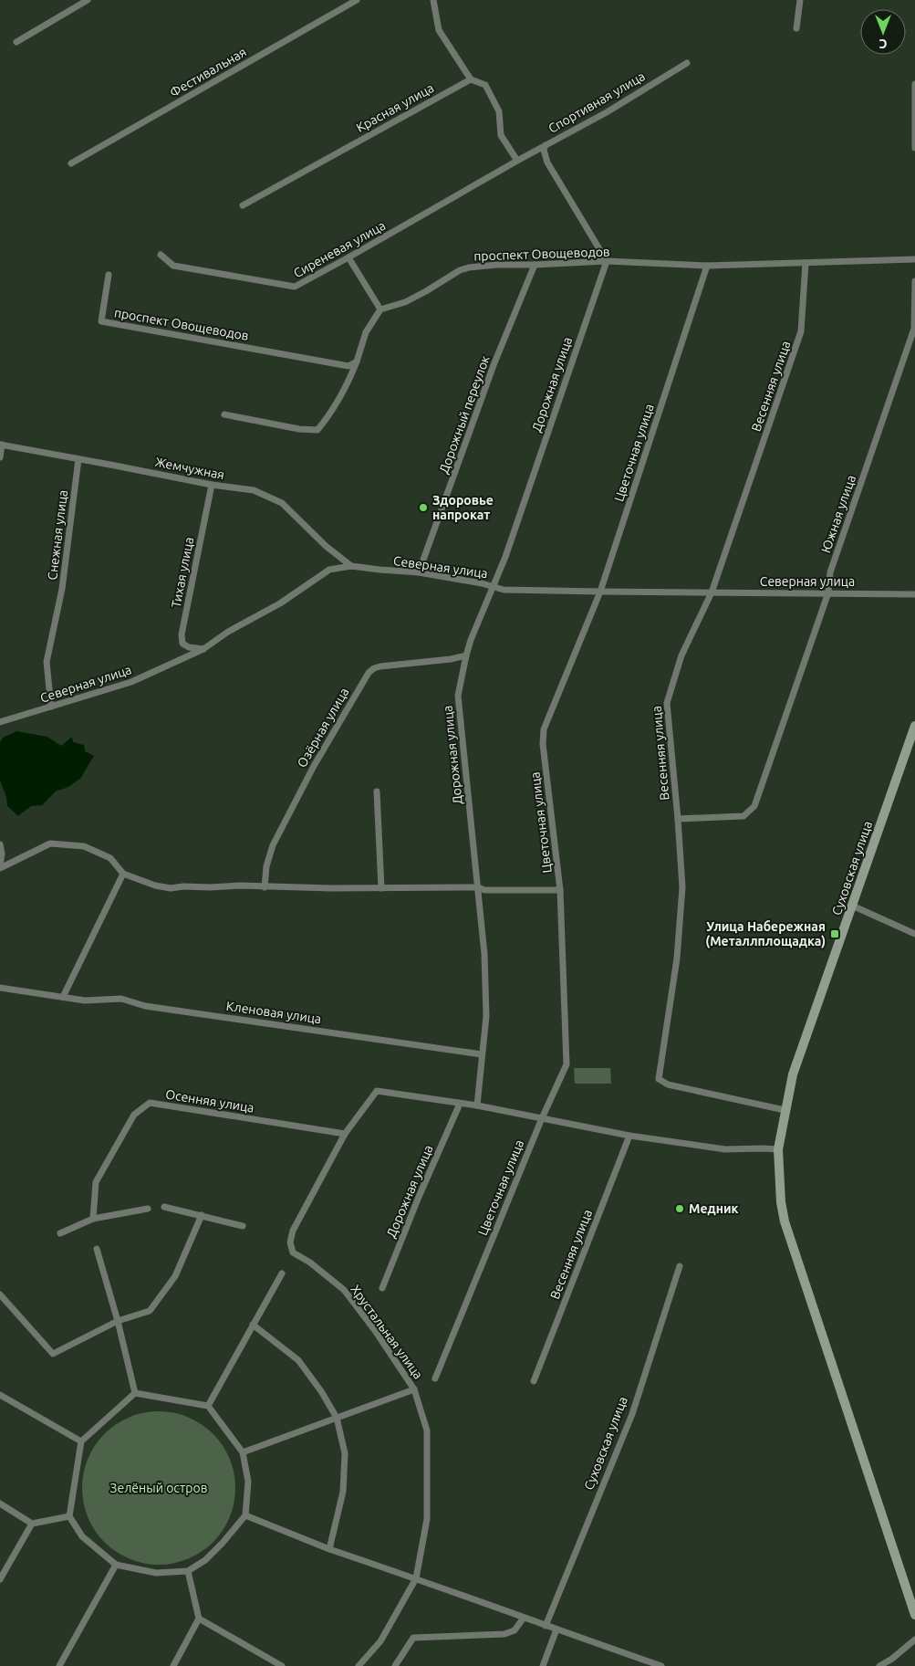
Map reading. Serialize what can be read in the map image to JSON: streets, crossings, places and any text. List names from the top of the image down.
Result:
{
  "streets": {
    "street": [
      "Фестивальная",
      "Спортивная улица",
      "Красная улица",
      "Сиреневая улица",
      "проспект Овощеводов",
      "Дорожная улица",
      "Весенняя улица",
      "Дорожный переулок",
      "Цветочная улица",
      "Жемчужная",
      "Южная улица",
      "Снежная улица",
      "Северная улица",
      "Тихая улица",
      "Озёрная улица",
      "Суховская улица",
      "Кленовая улица",
      "Осенняя улица",
      "Хрустальная улица"
    ]
  },
  "crossings": [
    ["Спортивная улица", "Сиреневая улица"],
    ["проспект Овощеводов", "Дорожная улица"],
    ["проспект Овощеводов", "Весенняя улица"],
    ["проспект Овощеводов", "Дорожный переулок"],
    ["проспект Овощеводов", "Цветочная улица"],
    ["Дорожная улица", "Северная улица"],
    ["Дорожная улица", "Озёрная улица"],
    ["Дорожная улица", "Кленовая улица"],
    ["Весенняя улица", "Южная улица"],
    ["Весенняя улица", "Северная улица"],
    ["Весенняя улица", "Суховская улица"],
    ["Дорожный переулок", "Северная улица"],
    ["Цветочная улица", "Северная улица"],
    ["Жемчужная", "Снежная улица"],
    ["Жемчужная", "Северная улица"],
    ["Жемчужная", "Тихая улица"],
    ["Южная улица", "Северная улица"],
    ["Снежная улица", "Северная улица"],
    ["Северная улица", "Тихая улица"],
    ["Осенняя улица", "Хрустальная улица"]
  ],
  "parks": ["Зелёный остров"],
  "places": {
    "other": ["Здоровье напрокат", "Медник"],
    "transit": ["Улица Набережная (Металлплощадка)"]
  },
  "north": "bottom"
}
